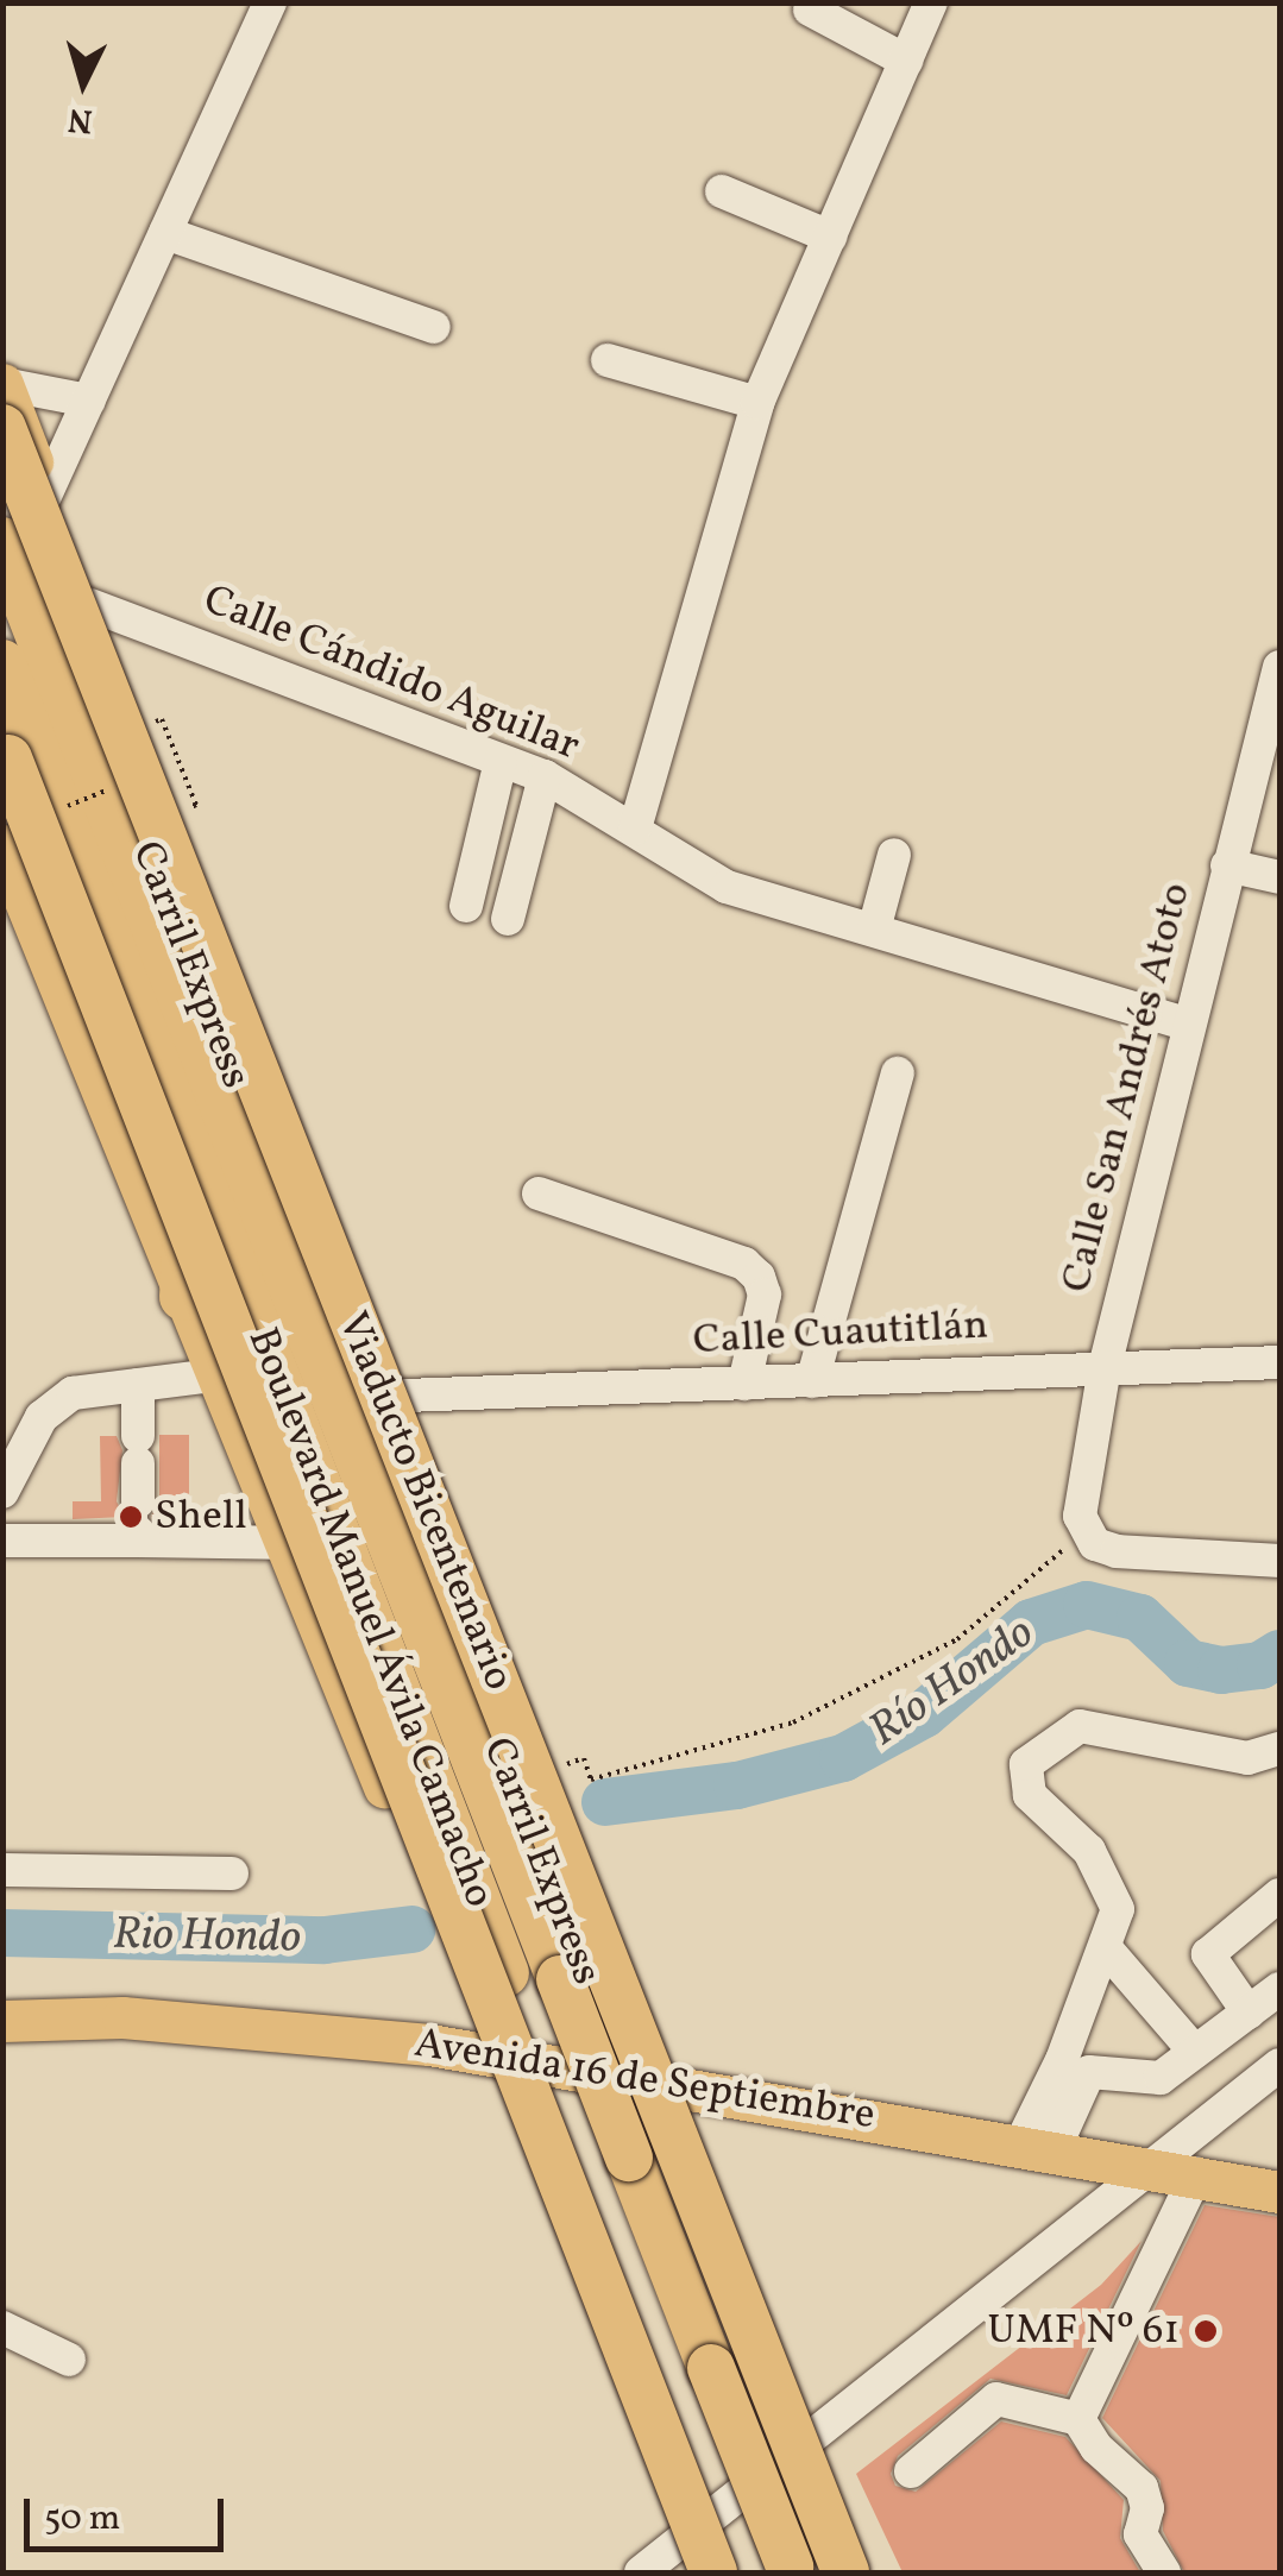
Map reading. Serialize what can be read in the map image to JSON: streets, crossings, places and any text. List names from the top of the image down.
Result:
{
  "streets": {
    "highway": ["Carril Express", "Viaducto Bicentenario", "Boulevard Manuel Ávila Camacho"],
    "main road": ["Avenida 16 de Septiembre"],
    "street": ["Calle Cándido Aguilar", "Calle San Andrés Atoto", "Calle Cuautitlán"]
  },
  "crossings": [
    ["Calle Cándido Aguilar", "Calle San Andrés Atoto"],
    ["Carril Express", "Boulevard Manuel Ávila Camacho"],
    ["Calle San Andrés Atoto", "Calle Cuautitlán"],
    ["Viaducto Bicentenario", "Boulevard Manuel Ávila Camacho"]
  ],
  "water": ["Río Hondo", "Rio Hondo"],
  "places": ["Shell", "UMF Nº 61"],
  "scale_bar": "50 m",
  "north": "bottom"
}
